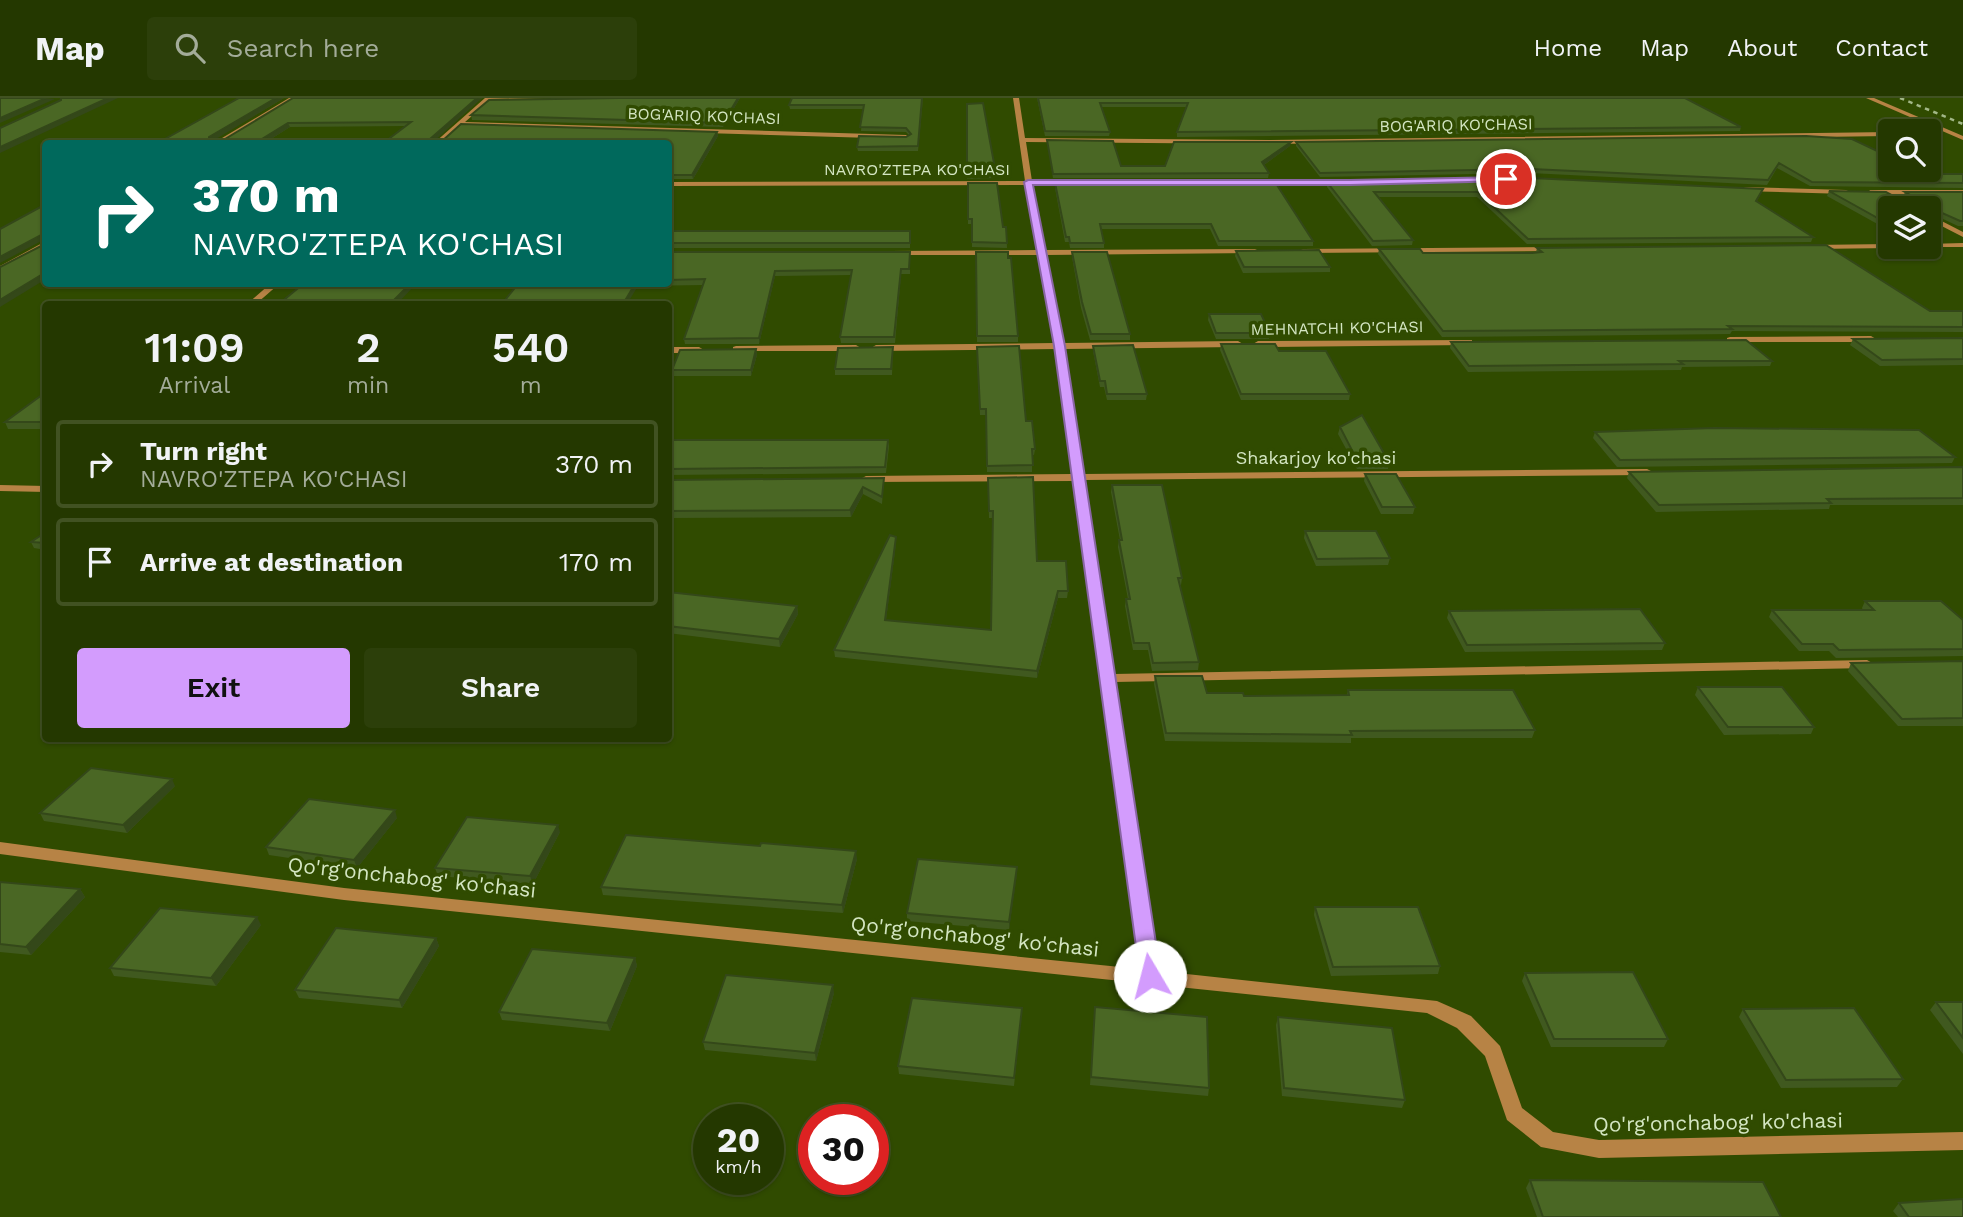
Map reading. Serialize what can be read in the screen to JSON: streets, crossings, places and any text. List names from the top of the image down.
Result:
{
  "streets": {
    "street": [
      "BOG'ARIQ KO'CHASI",
      "NAVRO'ZTEPA KO'CHASI",
      "MEHNATCHI KO'CHASI",
      "Shakarjoy ko'chasi",
      "Qo'rg'onchabog' ko'chasi"
    ]
  },
  "page": {
    "header": "Map",
    "search": "Search here",
    "nav": [
      "Home",
      "Map",
      "About",
      "Contact"
    ],
    "turn": ["370 m", "NAVRO'ZTEPA KO'CHASI"],
    "eta": [
      "11:09",
      "Arrival",
      "2",
      "min",
      "540",
      "m"
    ],
    "list": [
      {
        "name": "Turn right",
        "note": "NAVRO'ZTEPA KO'CHASI",
        "value": "370 m"
      },
      {
        "name": "Arrive at destination",
        "value": "170 m"
      }
    ],
    "buttons": ["Exit", "Share"],
    "speed": "20 km/h",
    "limit": "30"
  }
}
